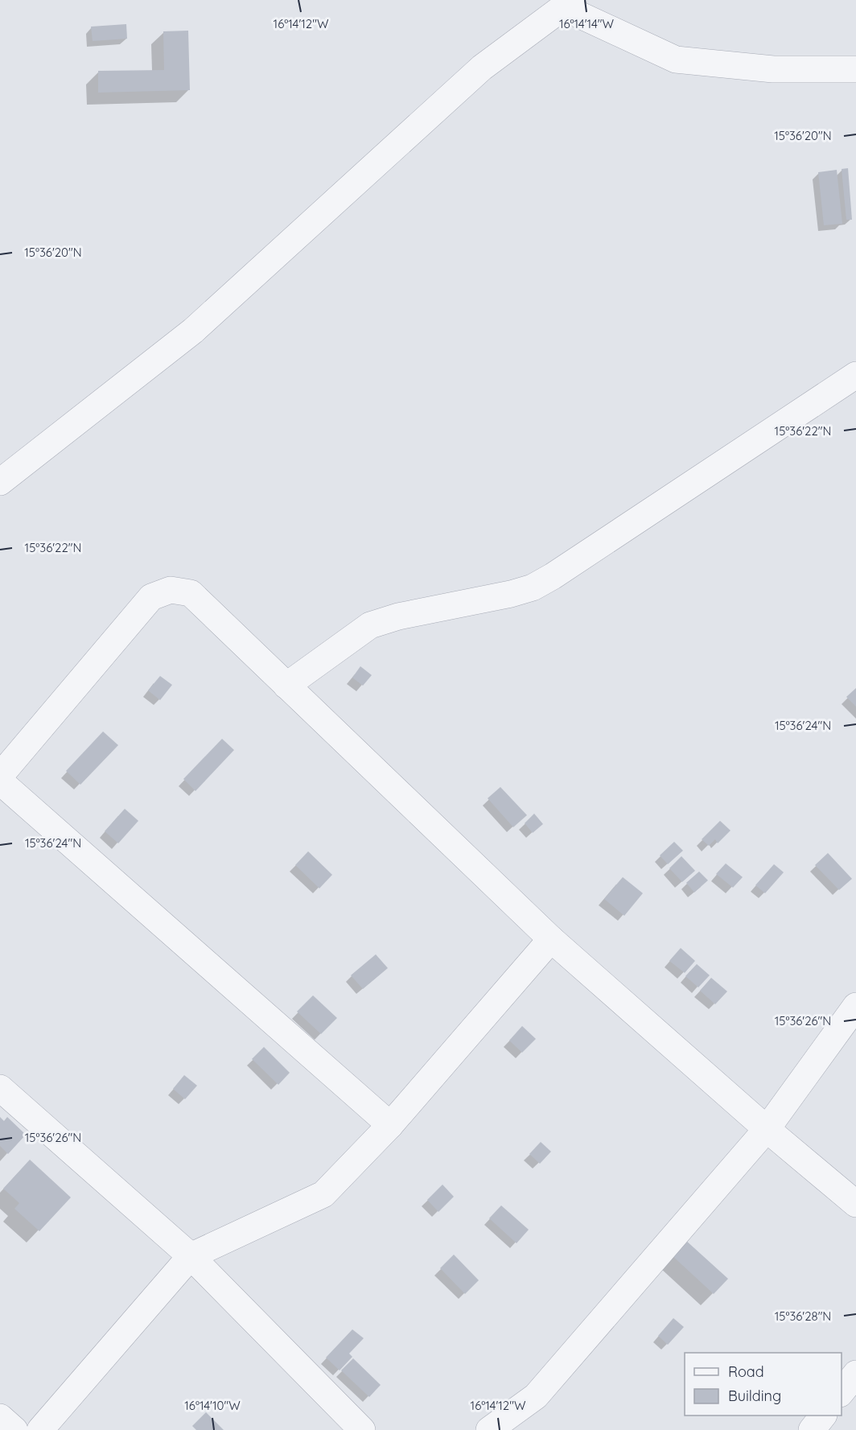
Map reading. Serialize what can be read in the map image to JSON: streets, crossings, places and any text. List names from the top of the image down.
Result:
{
  "legend": ["Road", "Building"],
  "coordinates": [
    "16°14'12\"W",
    "16°14'14\"W",
    "15°36'20\"N",
    "15°36'22\"N",
    "15°36'24\"N",
    "15°36'26\"N",
    "15°36'28\"N",
    "16°14'10\"W"
  ]
}
